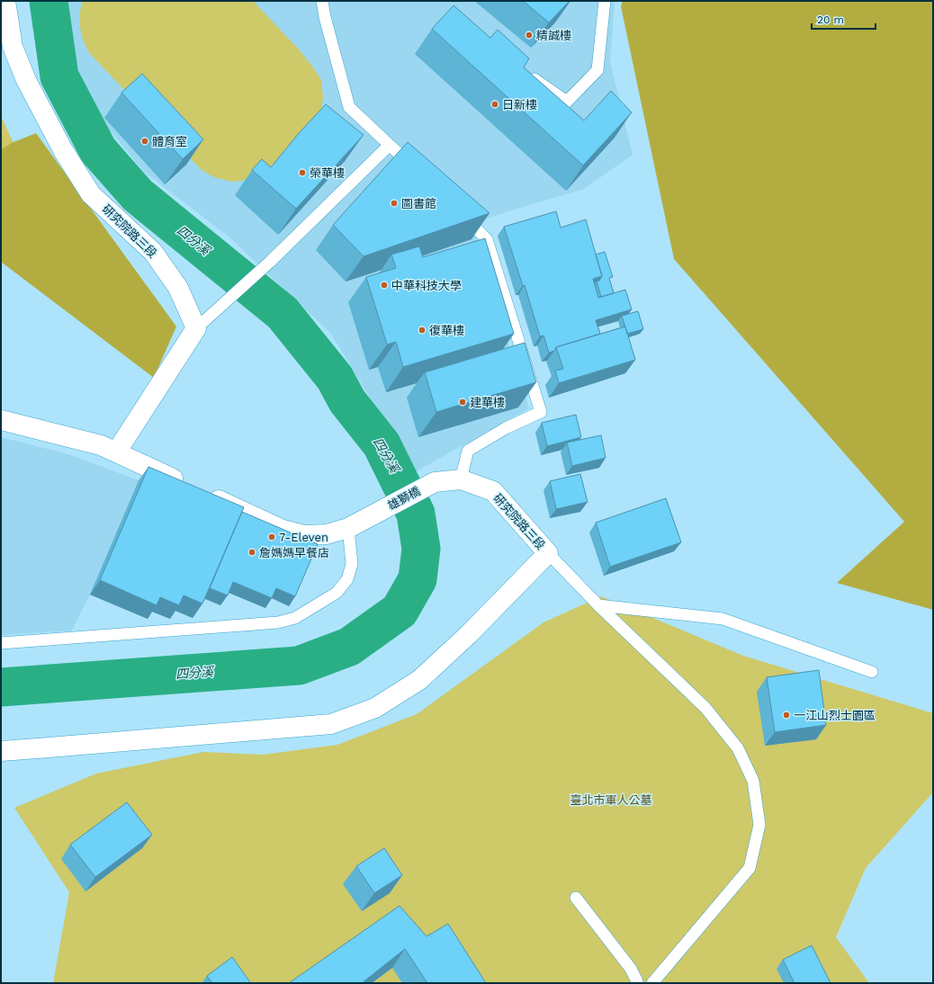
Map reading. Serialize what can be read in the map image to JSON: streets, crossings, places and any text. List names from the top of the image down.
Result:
{
  "streets": {
    "street": ["研究院路三段", "雄獅橋"]
  },
  "crossings": [
    ["研究院路三段", "雄獅橋"]
  ],
  "water": ["四分溪"],
  "parks": ["臺北市軍人公墓"],
  "places": [
    "精誠樓",
    "日新樓",
    "體育室",
    "榮華樓",
    "圖書館",
    "中華科技大學",
    "復華樓",
    "建華樓",
    "7-Eleven",
    "詹媽媽早餐店",
    "一江山烈士園區"
  ],
  "scale_bar": "20 m"
}
